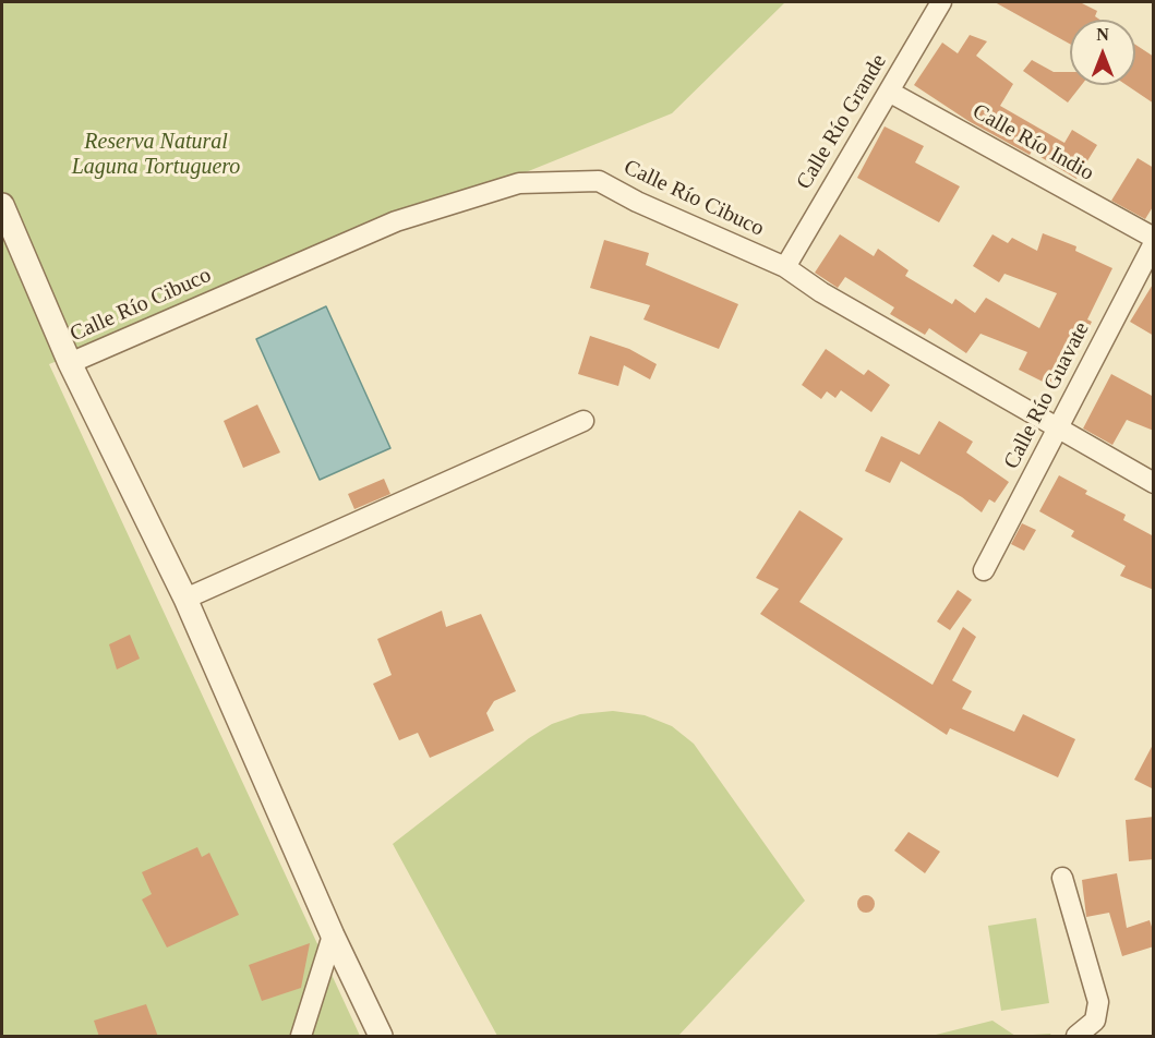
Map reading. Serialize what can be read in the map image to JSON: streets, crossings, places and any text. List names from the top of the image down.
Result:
{
  "streets": {
    "street": [
      "Calle Río Grande",
      "Calle Río Indio",
      "Calle Río Cibuco",
      "Calle Río Guavate"
    ]
  },
  "crossings": [
    ["Calle Río Grande", "Calle Río Indio"],
    ["Calle Río Grande", "Calle Río Cibuco"],
    ["Calle Río Cibuco", "Calle Río Guavate"]
  ],
  "parks": ["Reserva Natural Laguna Tortuguero"],
  "north": "top"
}
